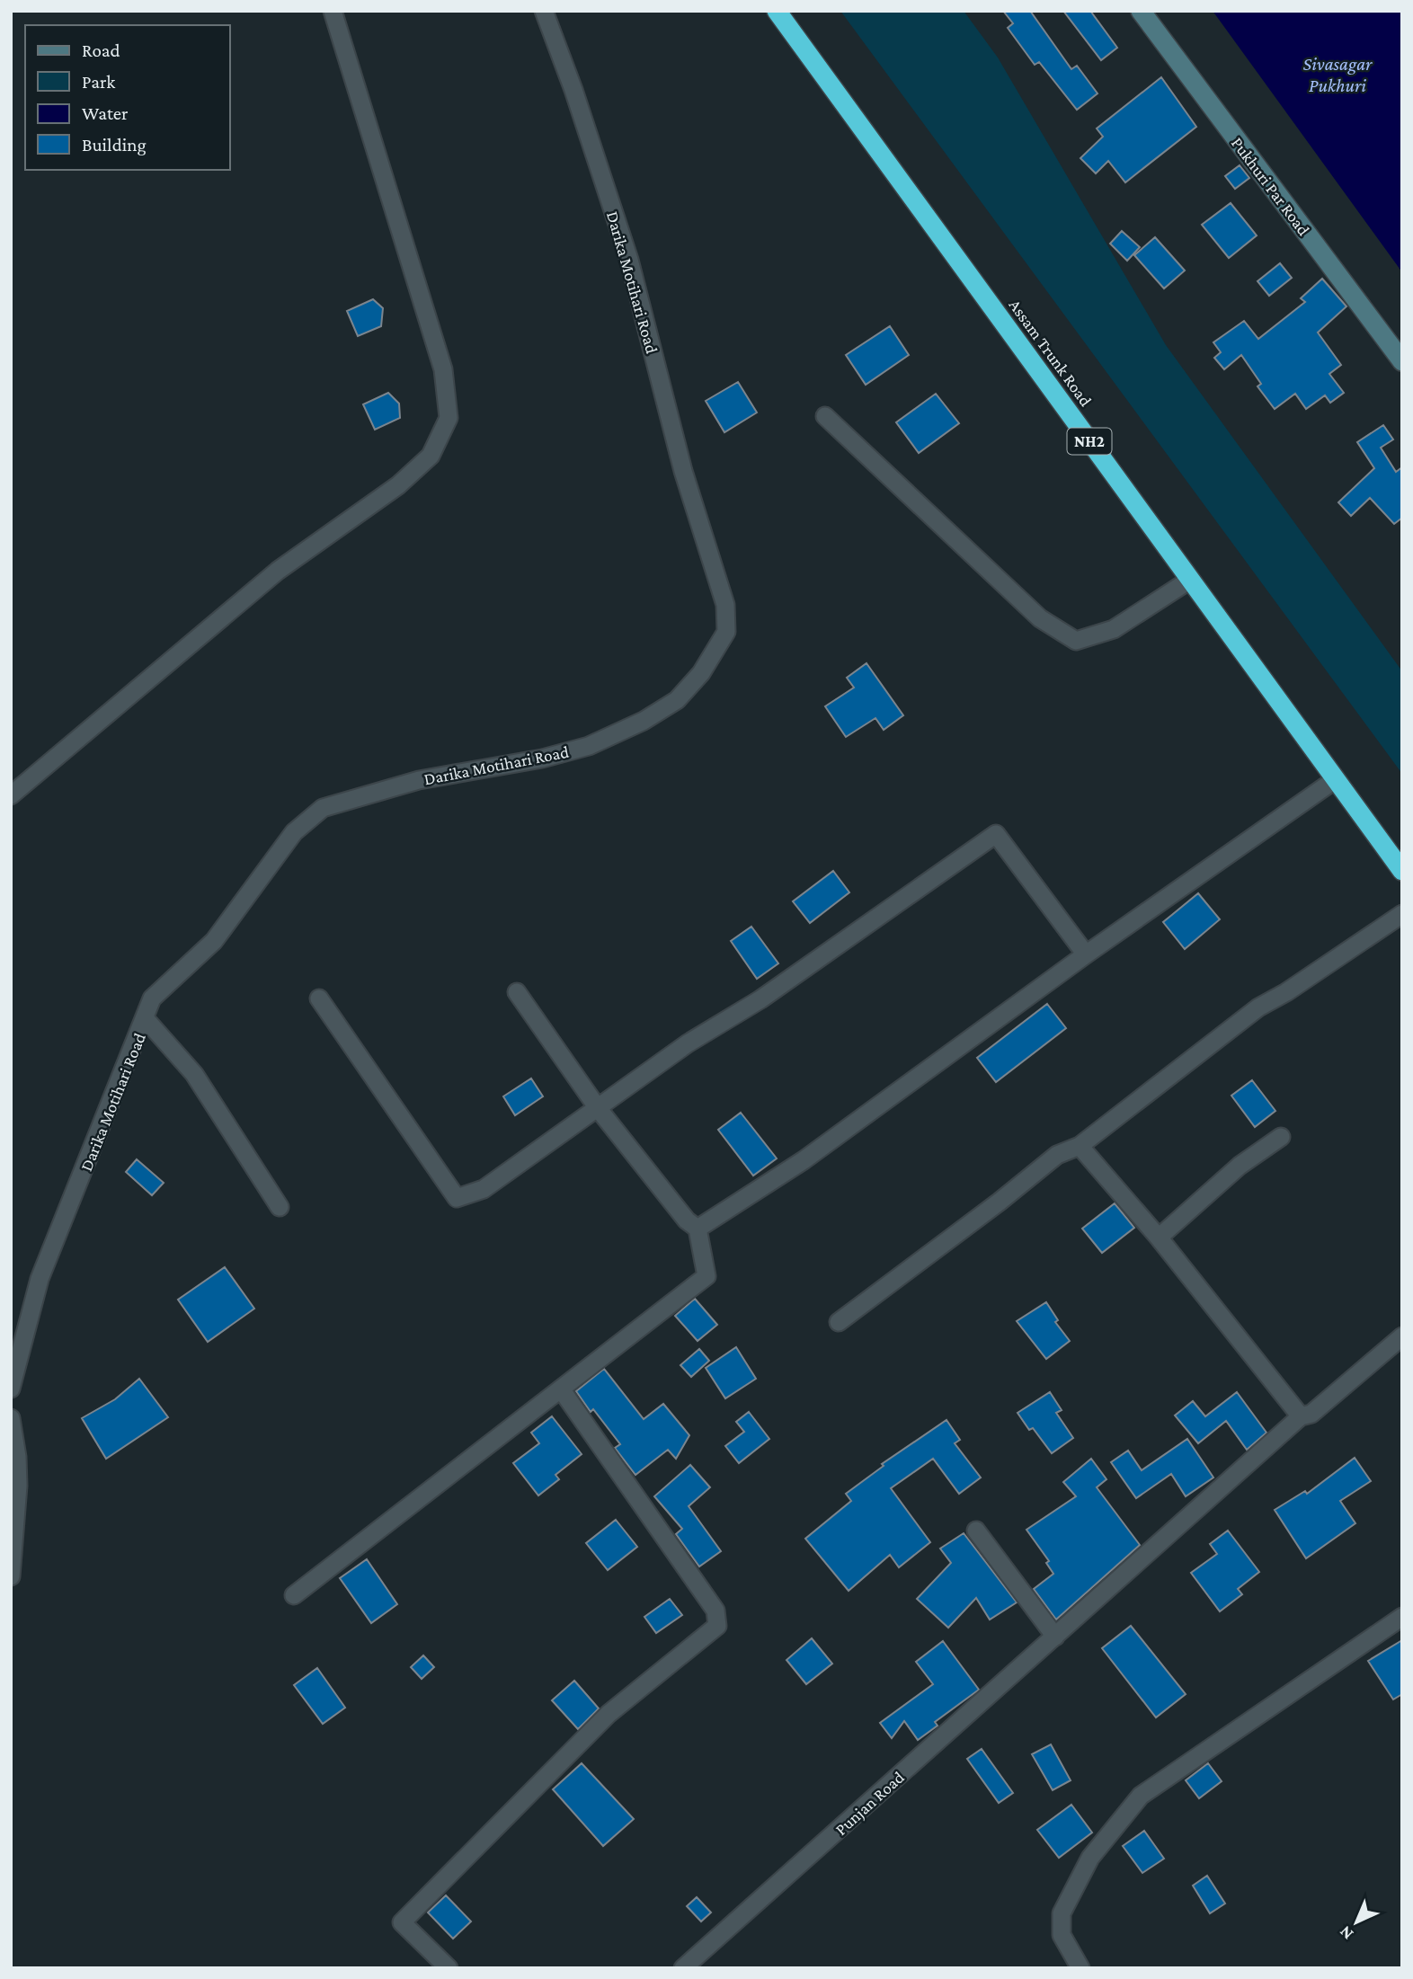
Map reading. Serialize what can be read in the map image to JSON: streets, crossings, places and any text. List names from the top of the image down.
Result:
{
  "streets": {
    "highway": ["Assam Trunk Road", "NH2"],
    "street": ["Pukhuri Par Road", "Darika Motihari Road", "Punjan Road"]
  },
  "water": ["Sivasagar Pukhuri"],
  "legend": [
    "Road",
    "Park",
    "Water",
    "Building"
  ],
  "north": "bottom left"
}
